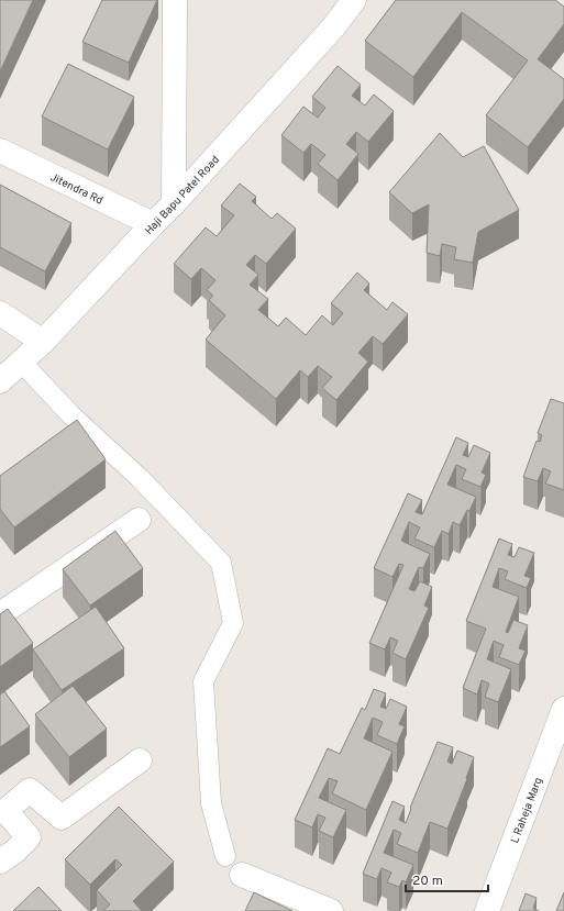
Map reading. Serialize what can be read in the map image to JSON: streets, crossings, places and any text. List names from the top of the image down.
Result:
{
  "streets": {
    "street": ["Jitendra Rd", "Haji Bapu Patel Road", "L Raheja Marg"]
  },
  "crossings": [
    ["Jitendra Rd", "Haji Bapu Patel Road"]
  ],
  "scale_bar": "20 m"
}
